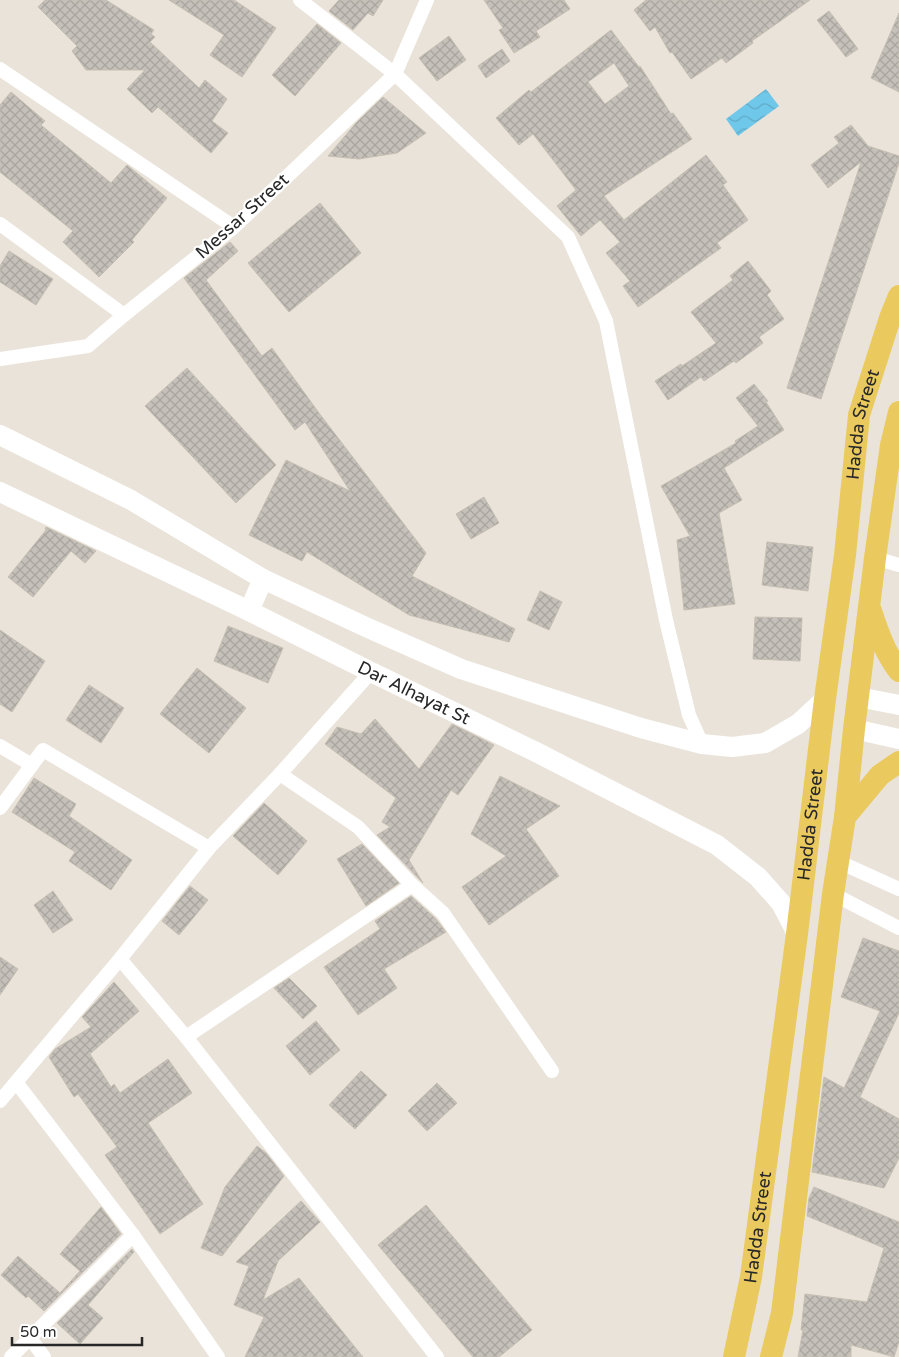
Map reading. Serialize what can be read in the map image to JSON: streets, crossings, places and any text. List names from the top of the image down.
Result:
{
  "streets": {
    "main road": ["Hadda Street", "Dar Alhayat St"],
    "street": ["Messar Street"]
  },
  "crossings": [
    ["Hadda Street", "Dar Alhayat St"]
  ],
  "scale_bar": "50 m"
}
